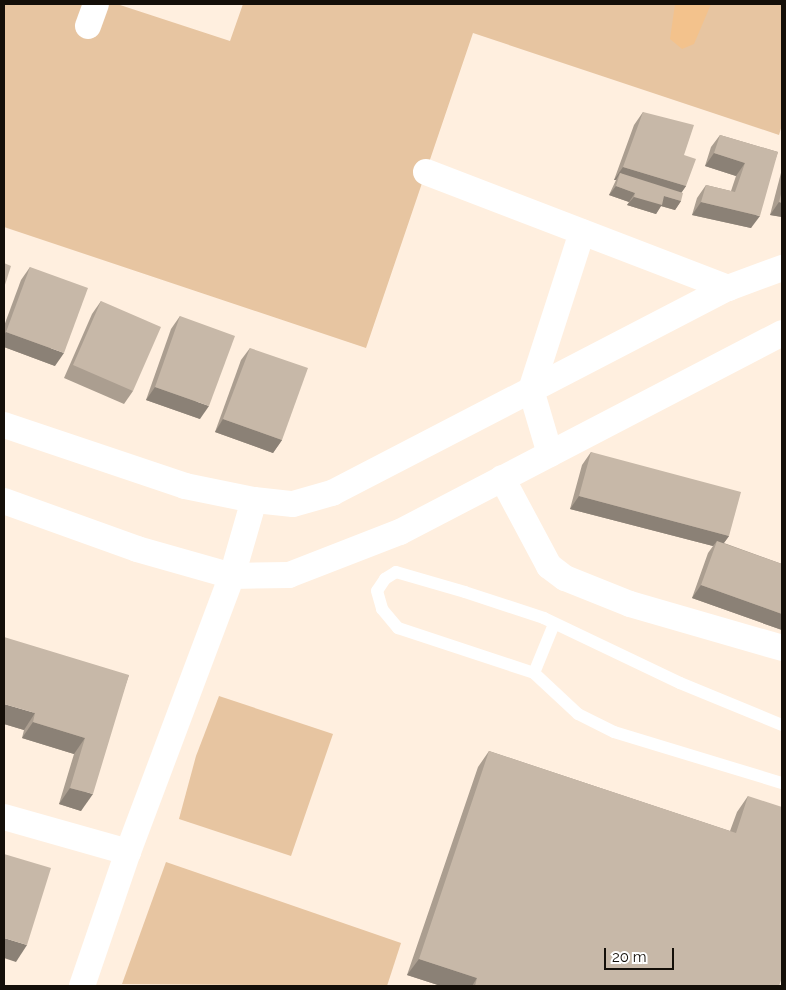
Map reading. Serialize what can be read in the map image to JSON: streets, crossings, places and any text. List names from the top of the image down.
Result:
{
  "scale_bar": "20 m"
}
